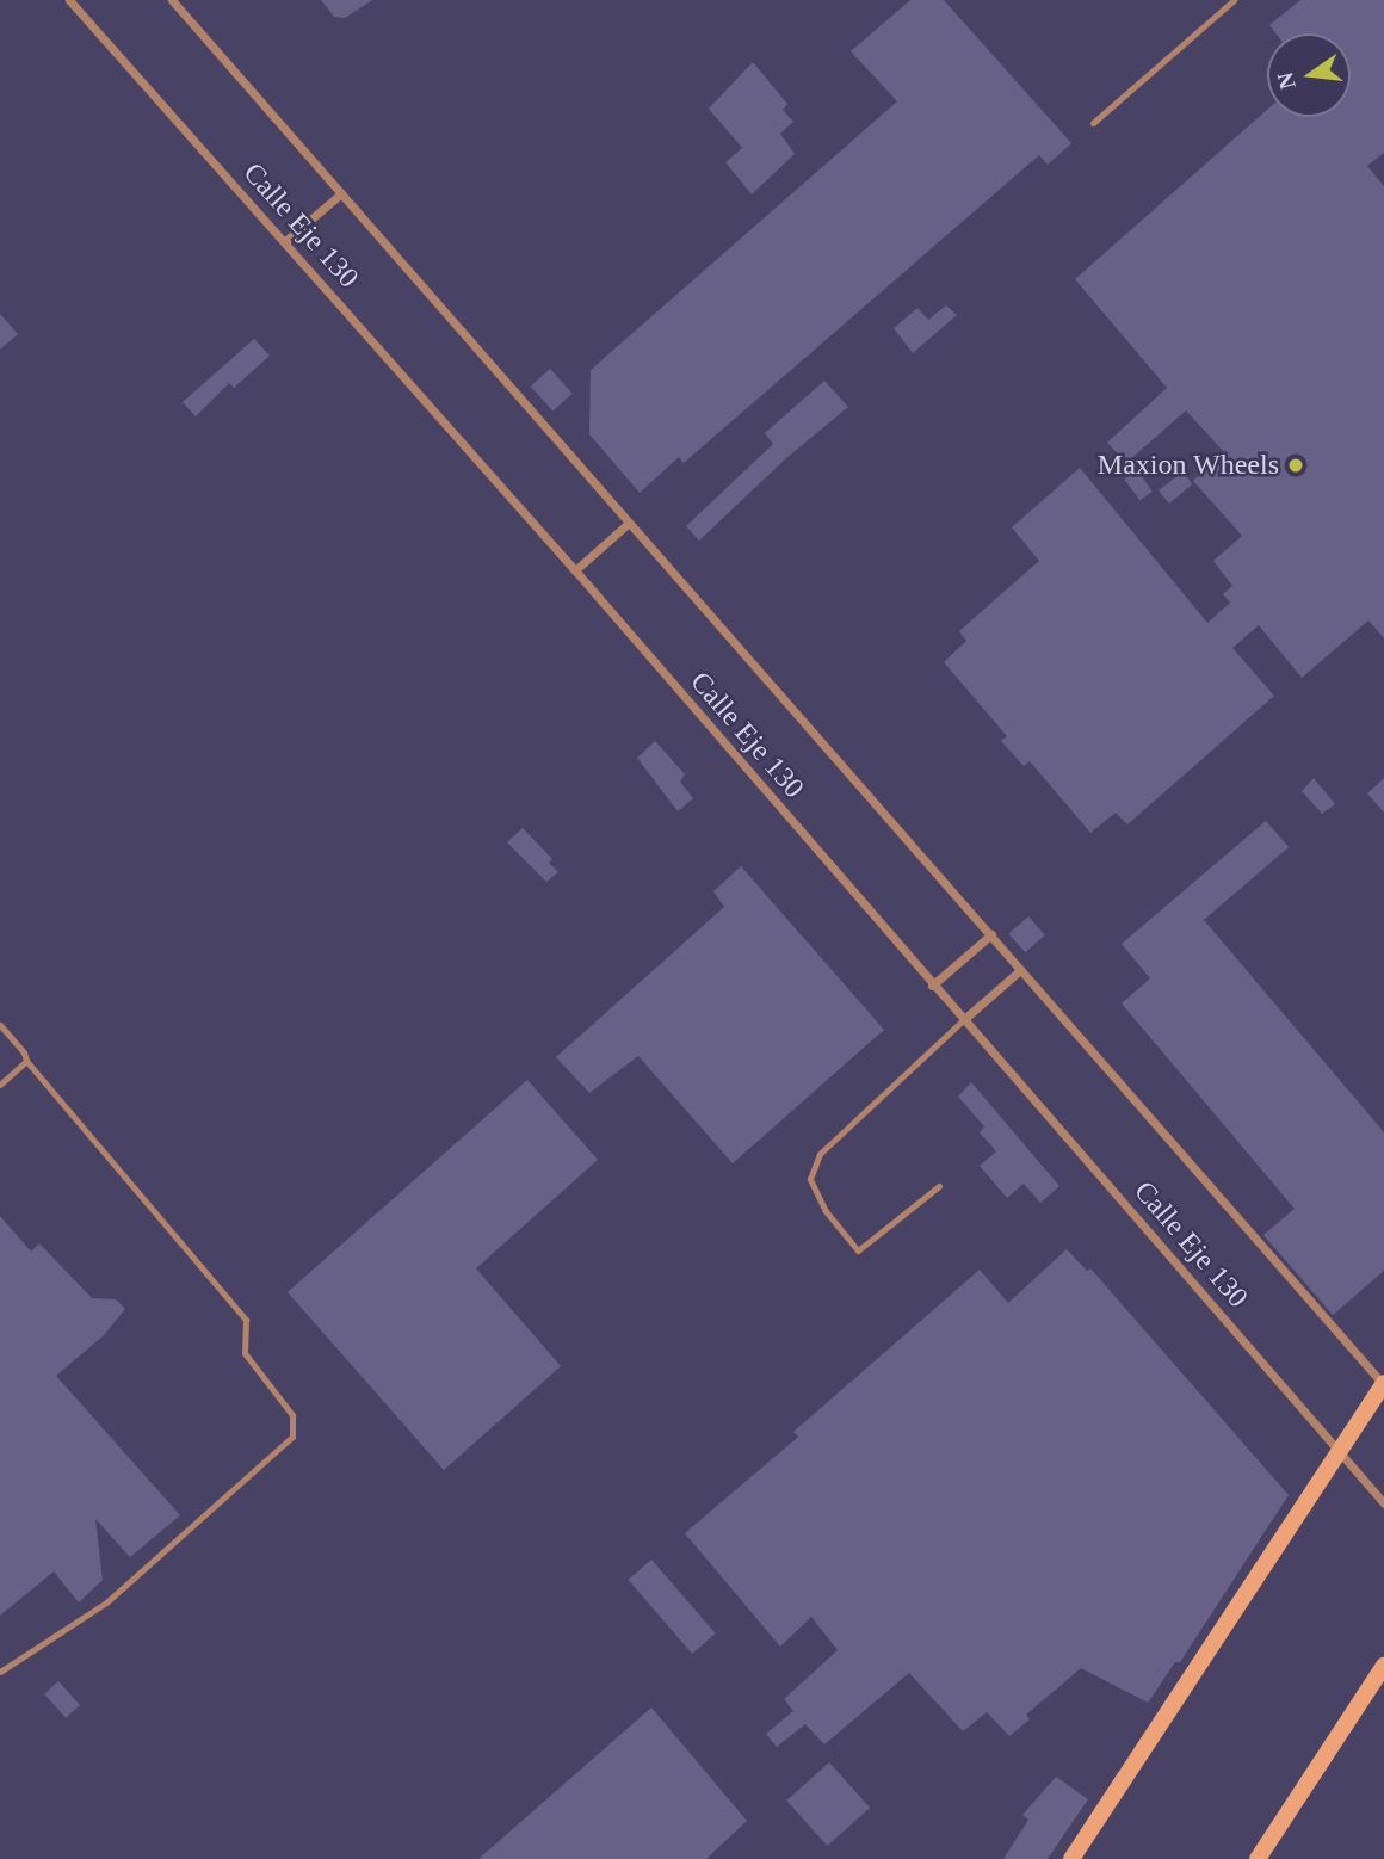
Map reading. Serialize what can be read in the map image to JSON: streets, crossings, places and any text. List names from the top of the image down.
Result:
{
  "streets": {
    "street": ["Calle Eje 130"]
  },
  "places": ["Maxion Wheels"],
  "north": "left"
}
